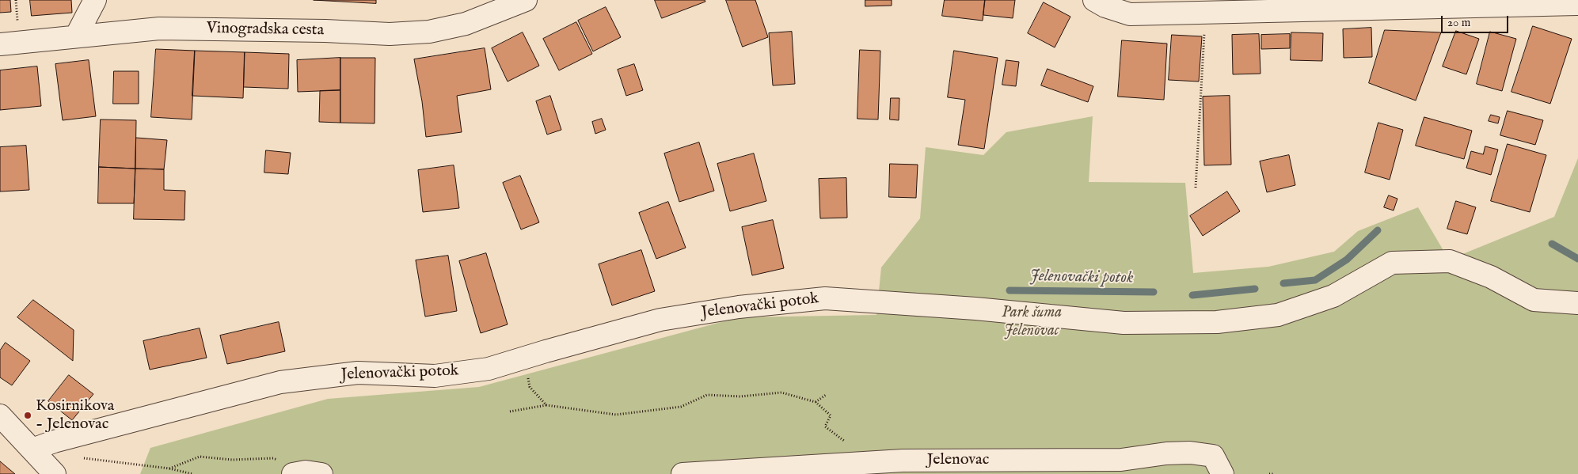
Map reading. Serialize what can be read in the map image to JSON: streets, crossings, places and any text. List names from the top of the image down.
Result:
{
  "streets": {
    "street": ["Vinogradska cesta", "Jelenovački potok", "Jelenovac"]
  },
  "water": ["Jelenovački potok"],
  "parks": ["Park šuma Jelenovac"],
  "places": ["Kosirnikova - Jelenovac"],
  "scale_bar": "20 m"
}
